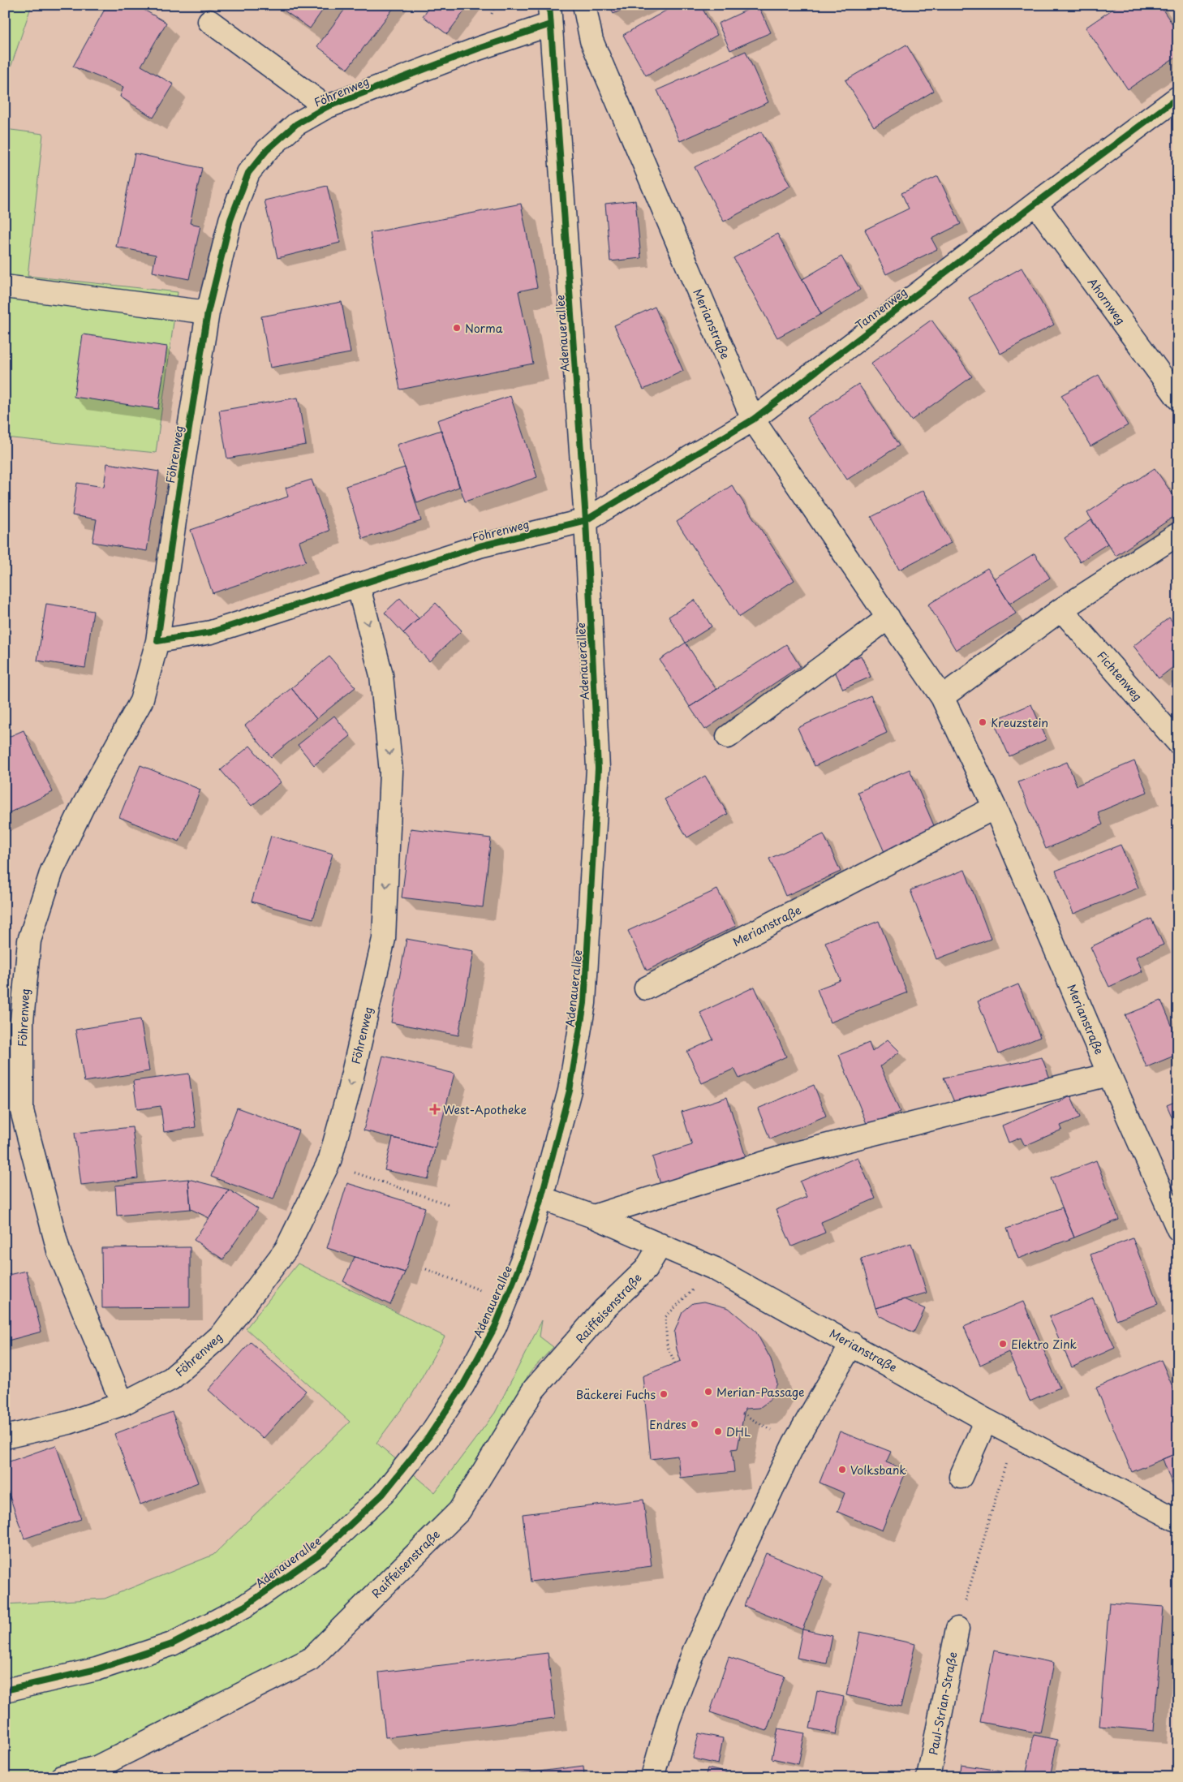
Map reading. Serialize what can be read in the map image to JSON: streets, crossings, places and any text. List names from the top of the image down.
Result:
{
  "streets": {
    "street": [
      "Föhrenweg",
      "Ahornweg",
      "Tannenweg",
      "Merianstraße",
      "Adenauerallee",
      "Fichtenweg",
      "Raiffeisenstraße",
      "Paul-Strian-Straße"
    ]
  },
  "crossings": [
    ["Föhrenweg", "Tannenweg"],
    ["Föhrenweg", "Adenauerallee"],
    ["Ahornweg", "Tannenweg"],
    ["Tannenweg", "Merianstraße"],
    ["Tannenweg", "Adenauerallee"],
    ["Merianstraße", "Adenauerallee"],
    ["Merianstraße", "Raiffeisenstraße"]
  ],
  "places": {
    "other": [
      "Norma",
      "Kreuzstein",
      "Elektro Zink",
      "Merian-Passage",
      "Bäckerei Fuchs",
      "Endres",
      "DHL",
      "Volksbank"
    ],
    "health": ["West-Apotheke"]
  }
}
